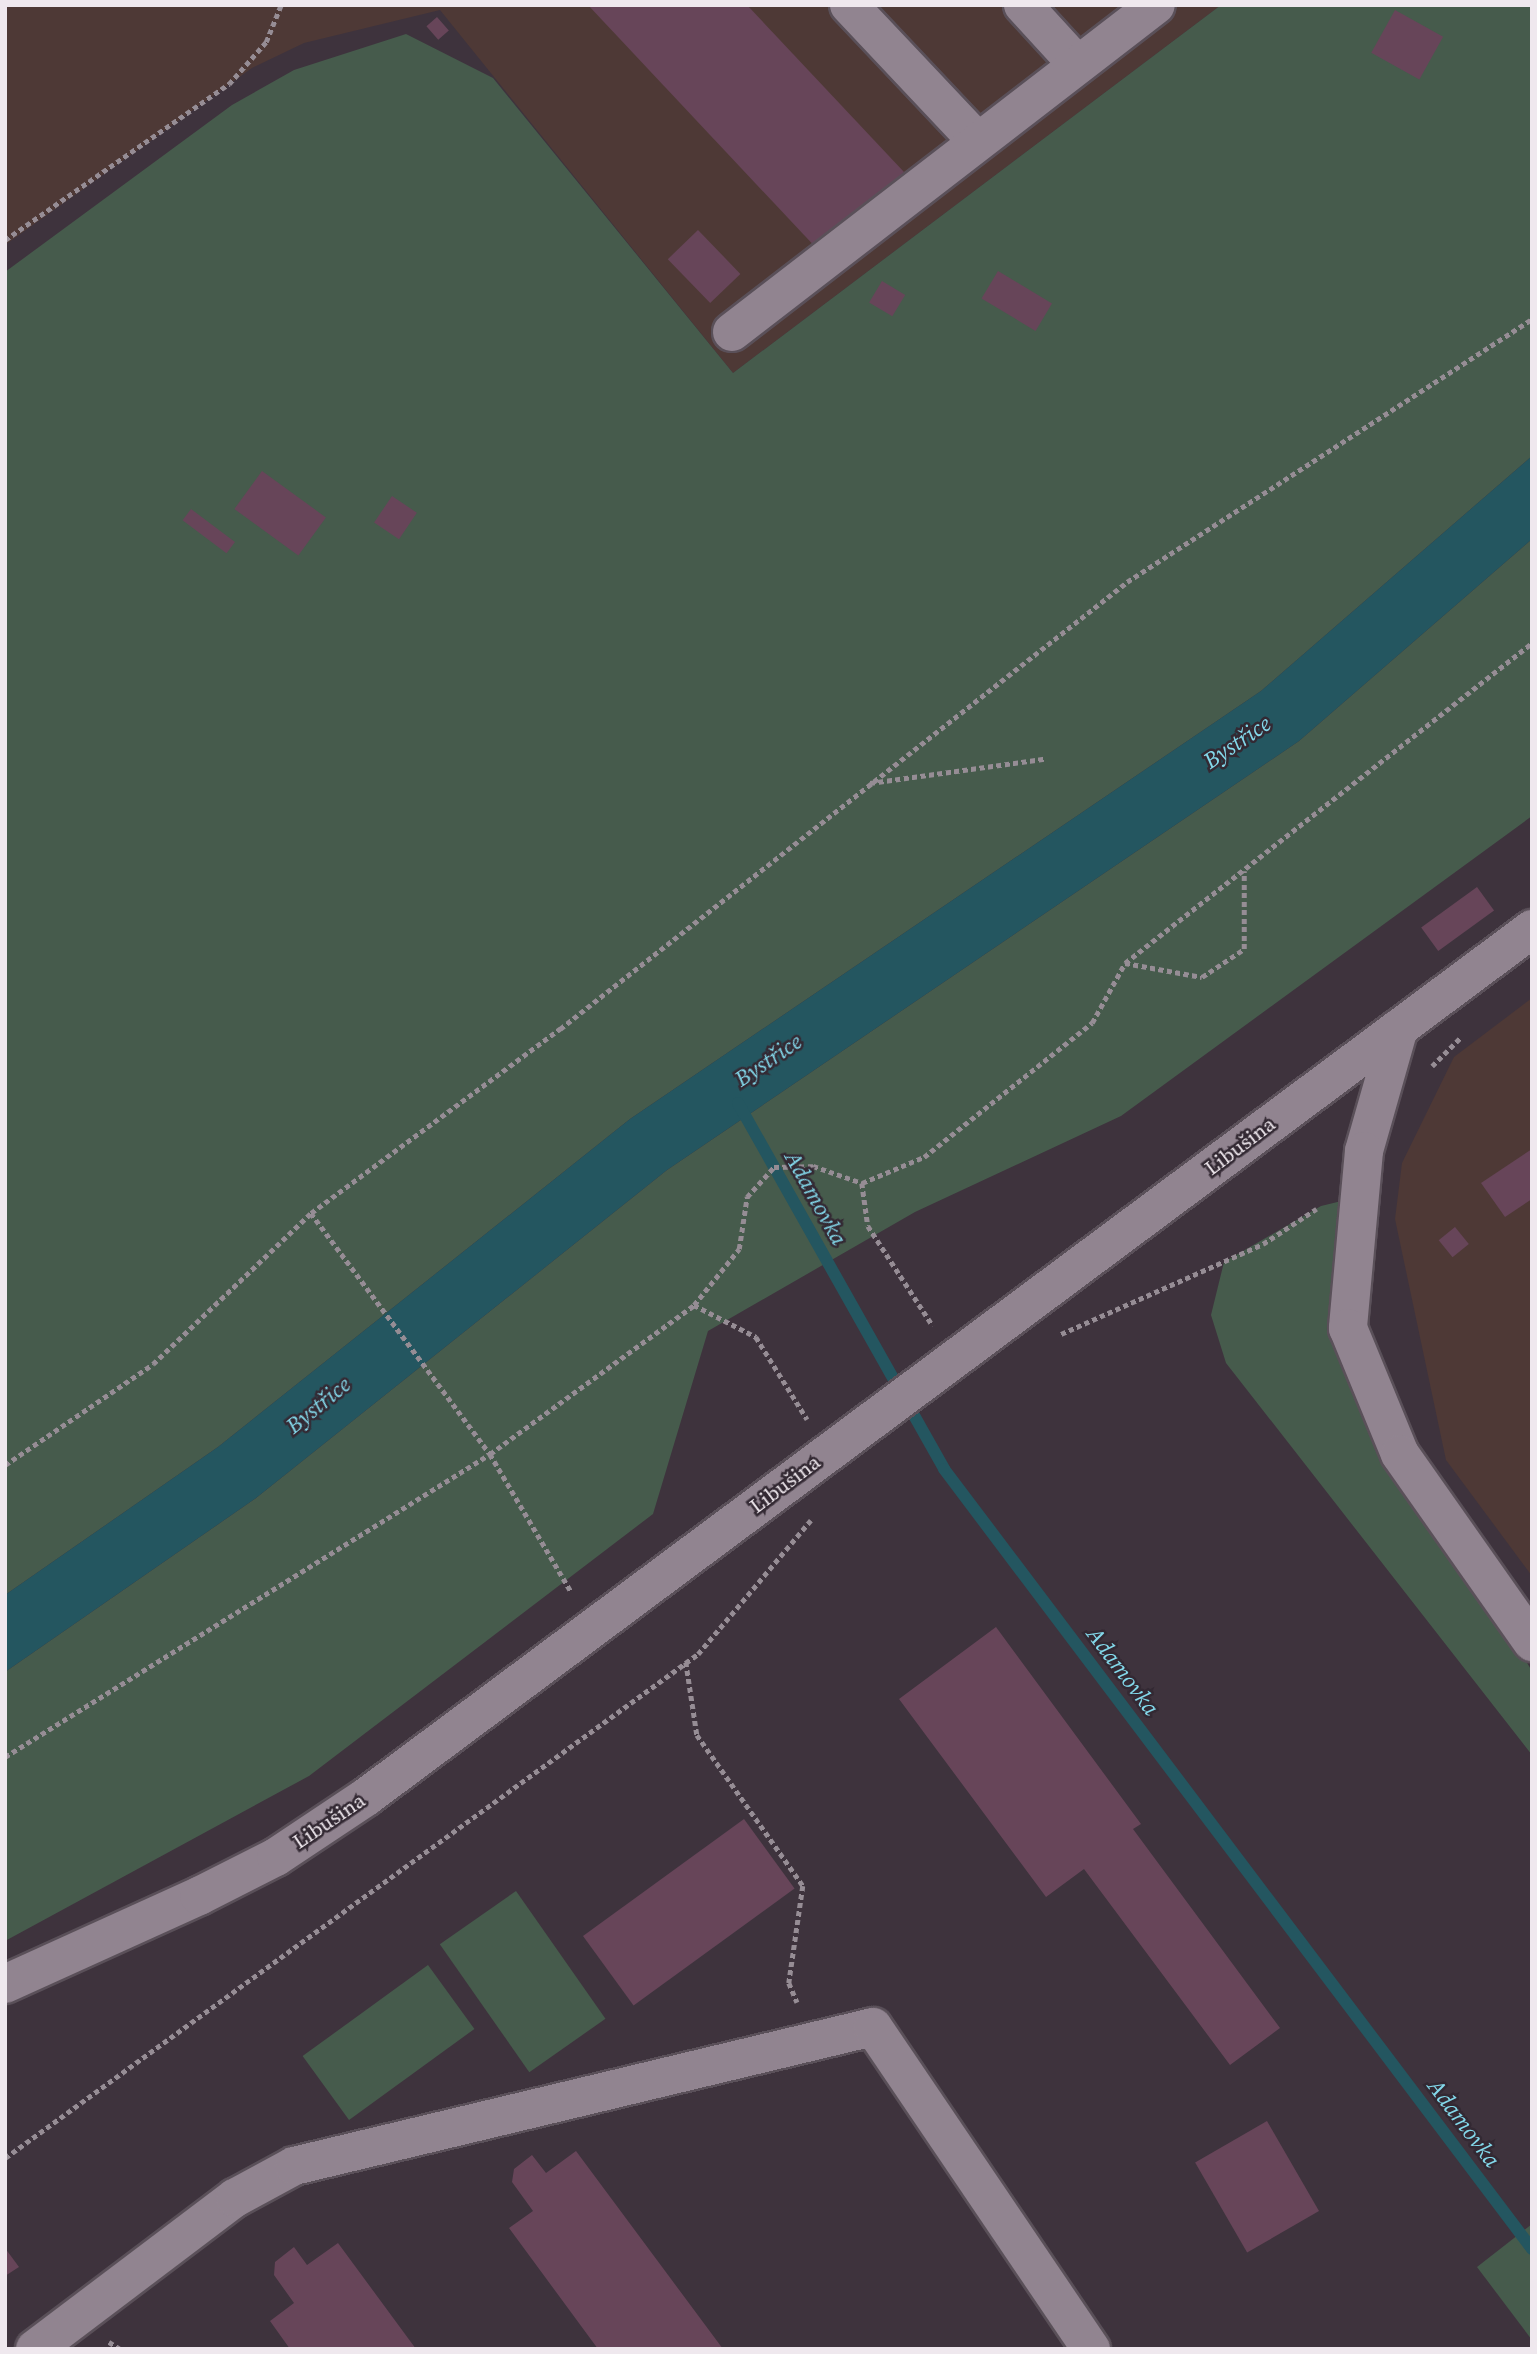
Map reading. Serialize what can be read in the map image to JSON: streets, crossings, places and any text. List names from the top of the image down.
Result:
{
  "streets": {
    "street": ["Libušina"]
  },
  "water": ["Bystřice", "Adamovka"]
}
